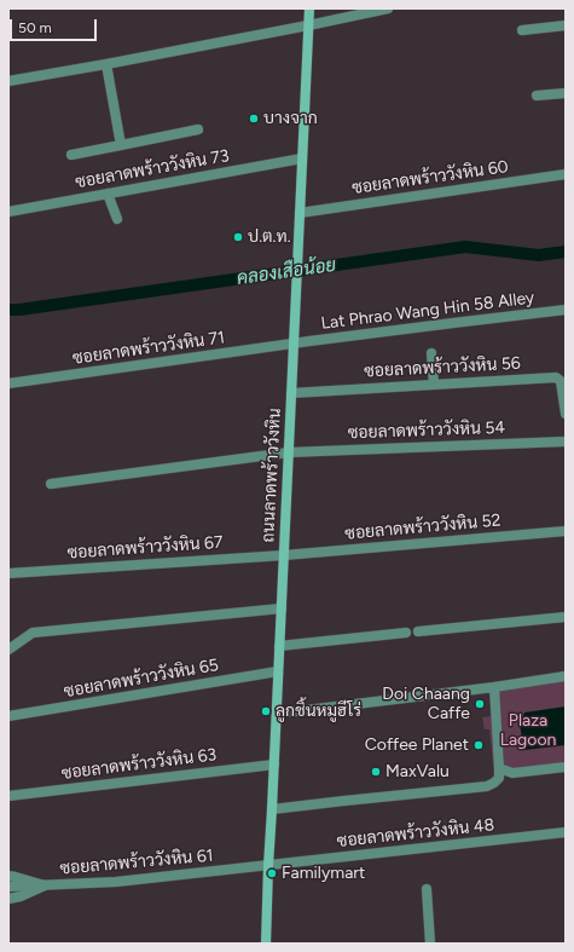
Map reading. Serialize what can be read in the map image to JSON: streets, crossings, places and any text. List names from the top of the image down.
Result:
{
  "streets": {
    "main road": ["ถนนลาดพร้าววังหิน"],
    "street": [
      "ซอยลาดพร้าววังหิน 73",
      "ซอยลาดพร้าววังหิน 60",
      "Lat Phrao Wang Hin 58 Alley",
      "ซอยลาดพร้าววังหิน 71",
      "ซอยลาดพร้าววังหิน 56",
      "ซอยลาดพร้าววังหิน 54",
      "ซอยลาดพร้าววังหิน 52",
      "ซอยลาดพร้าววังหิน 67",
      "ซอยลาดพร้าววังหิน 65",
      "ซอยลาดพร้าววังหิน 63",
      "ซอยลาดพร้าววังหิน 48",
      "ซอยลาดพร้าววังหิน 61"
    ]
  },
  "crossings": [
    ["ซอยลาดพร้าววังหิน 73", "ถนนลาดพร้าววังหิน"],
    ["ซอยลาดพร้าววังหิน 60", "ถนนลาดพร้าววังหิน"],
    ["Lat Phrao Wang Hin 58 Alley", "ซอยลาดพร้าววังหิน 71"],
    ["Lat Phrao Wang Hin 58 Alley", "ถนนลาดพร้าววังหิน"],
    ["ซอยลาดพร้าววังหิน 71", "ถนนลาดพร้าววังหิน"],
    ["ซอยลาดพร้าววังหิน 56", "ถนนลาดพร้าววังหิน"],
    ["ซอยลาดพร้าววังหิน 54", "ถนนลาดพร้าววังหิน"],
    ["ถนนลาดพร้าววังหิน", "ซอยลาดพร้าววังหิน 52"],
    ["ถนนลาดพร้าววังหิน", "ซอยลาดพร้าววังหิน 67"],
    ["ถนนลาดพร้าววังหิน", "ซอยลาดพร้าววังหิน 65"],
    ["ถนนลาดพร้าววังหิน", "ซอยลาดพร้าววังหิน 63"],
    ["ถนนลาดพร้าววังหิน", "ซอยลาดพร้าววังหิน 48"],
    ["ถนนลาดพร้าววังหิน", "ซอยลาดพร้าววังหิน 61"],
    ["ซอยลาดพร้าววังหิน 52", "ซอยลาดพร้าววังหิน 67"],
    ["ซอยลาดพร้าววังหิน 48", "ซอยลาดพร้าววังหิน 61"]
  ],
  "water": ["คลองเสือน้อย"],
  "parks": ["Plaza Lagoon"],
  "places": [
    "บางจาก",
    "ป.ต.ท.",
    "Doi Chaang Caffe",
    "ลูกชิ้นหมูฮีโร่",
    "Coffee Planet",
    "MaxValu",
    "Familymart"
  ],
  "scale_bar": "50 m"
}
